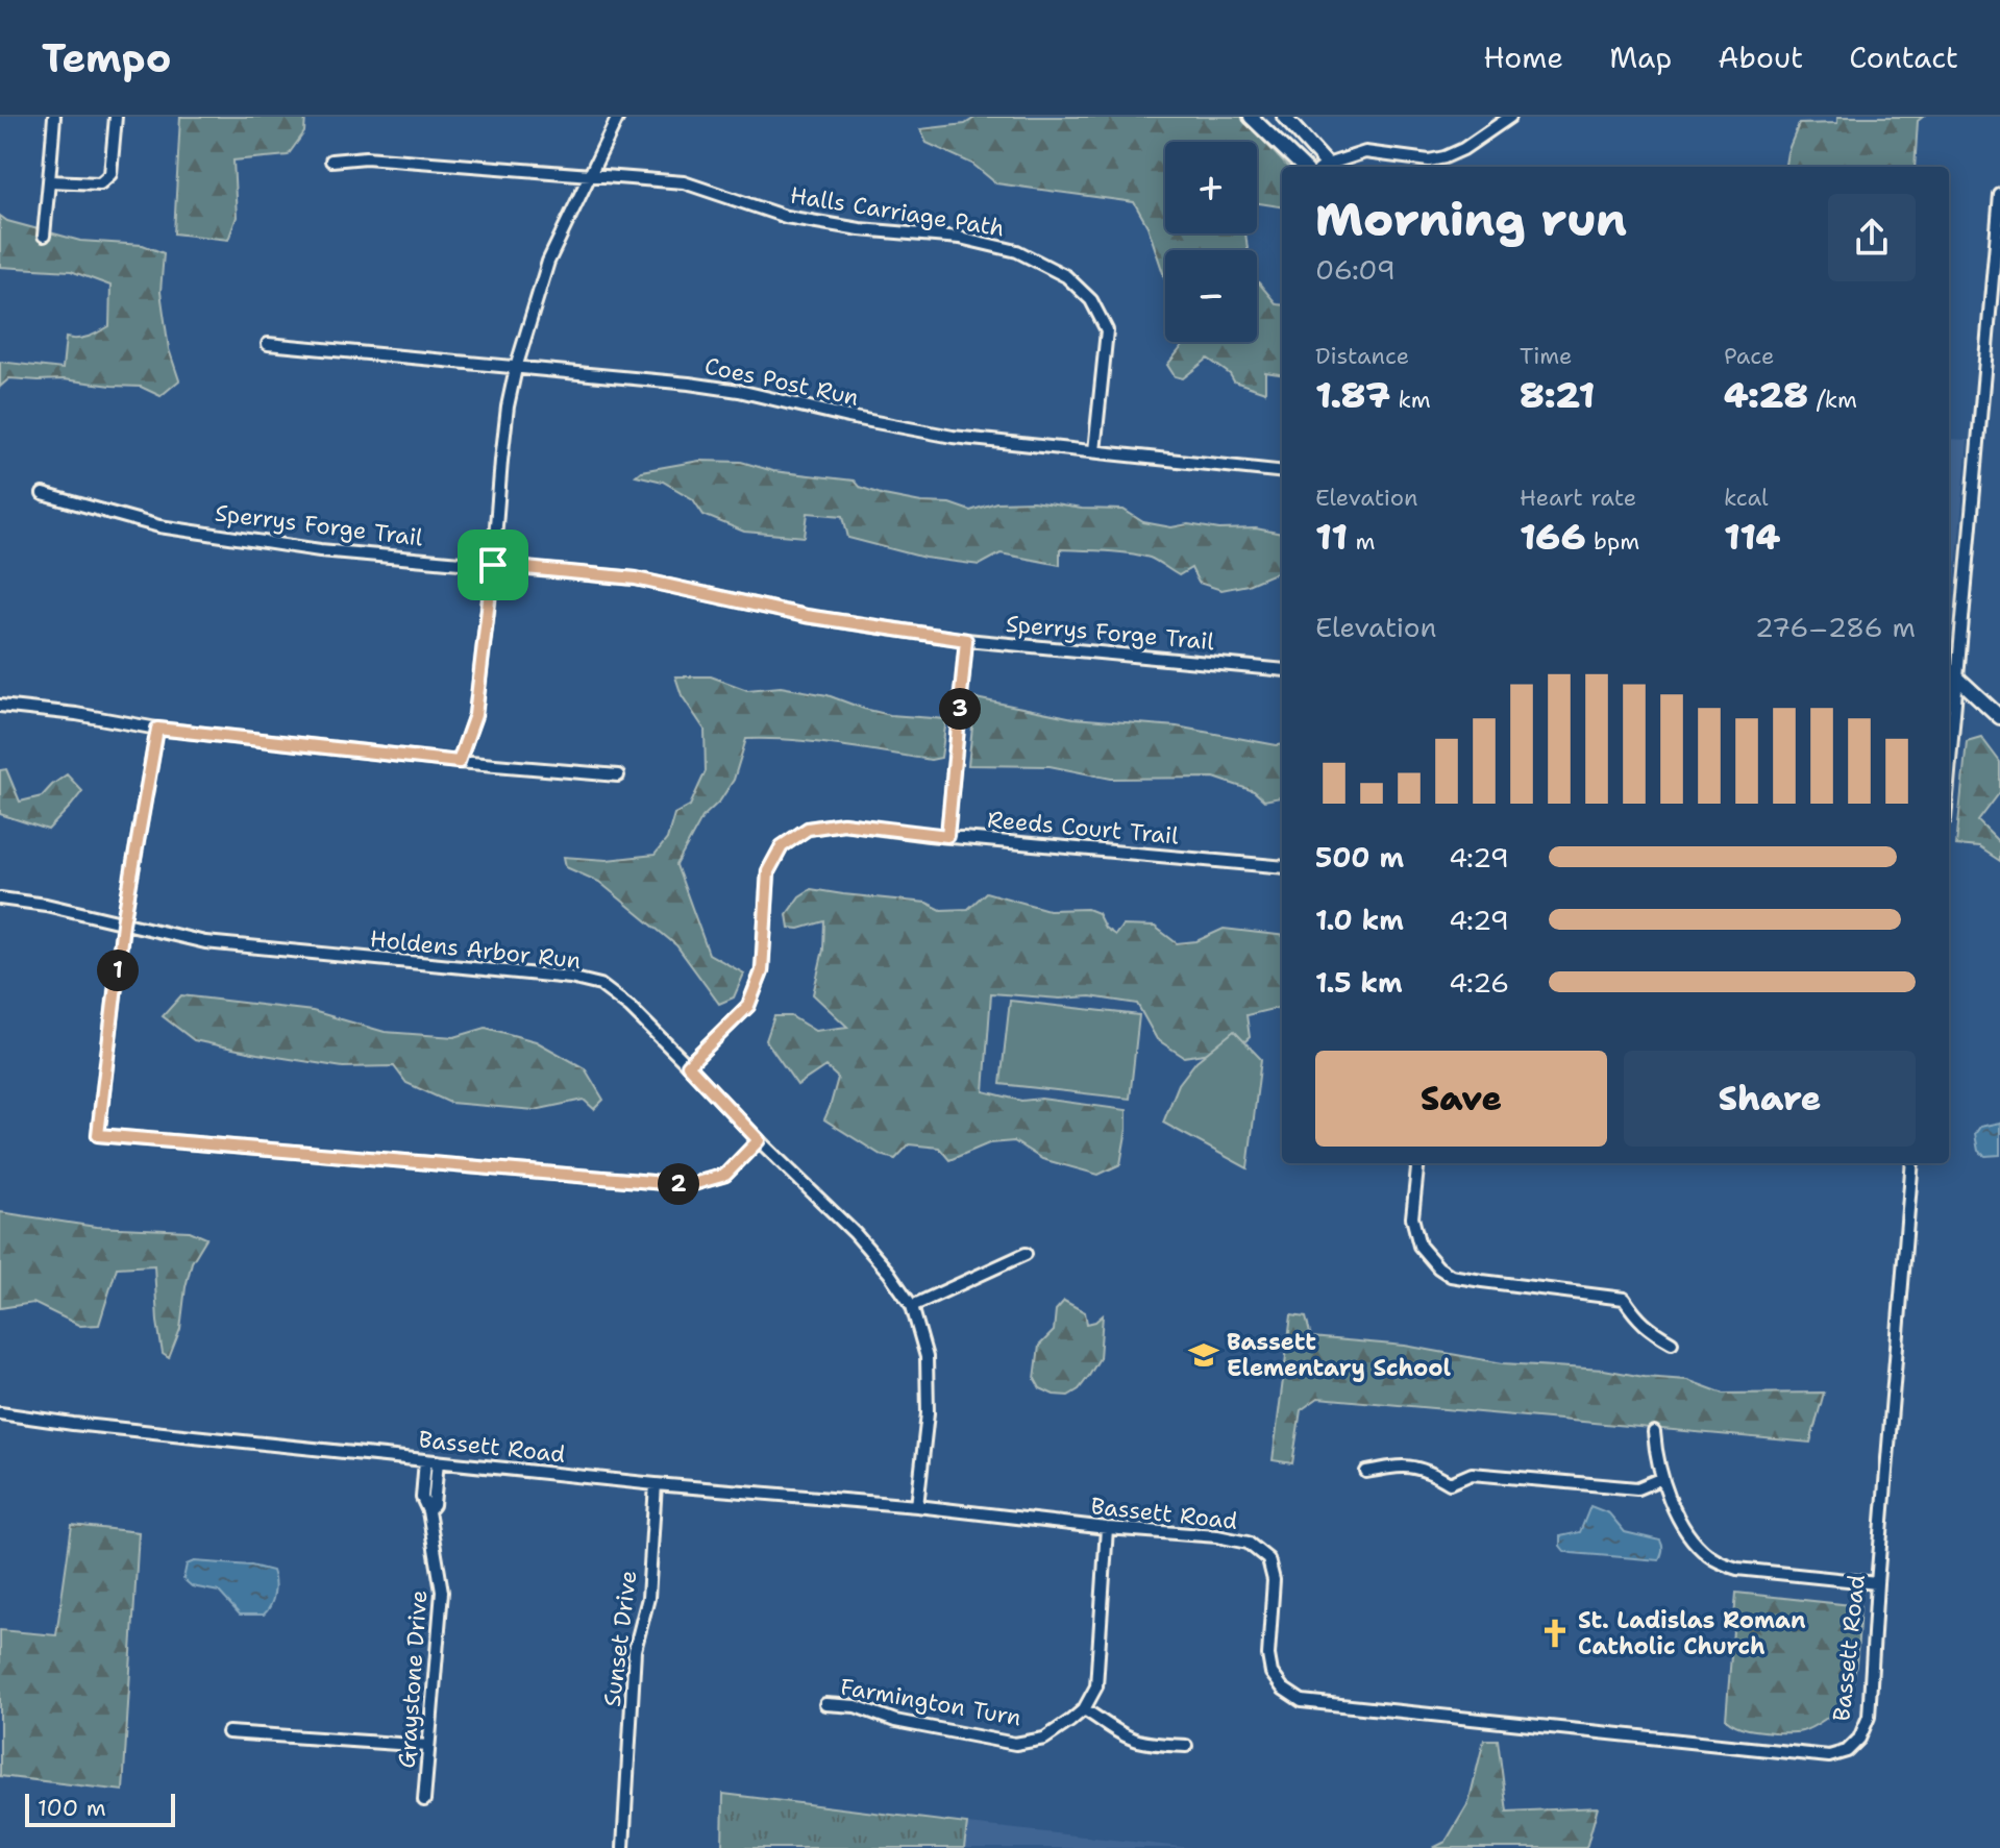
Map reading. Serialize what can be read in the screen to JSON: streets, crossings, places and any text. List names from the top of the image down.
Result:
{
  "streets": {
    "street": [
      "Halls Carriage Path",
      "Coes Post Run",
      "Sperrys Forge Trail",
      "Reeds Court Trail",
      "Holdens Arbor Run",
      "Bassett Road",
      "Sunset Drive",
      "Graystone Drive",
      "Farmington Turn"
    ]
  },
  "crossings": [
    ["Halls Carriage Path", "Coes Post Run"],
    ["Reeds Court Trail", "Holdens Arbor Run"],
    ["Holdens Arbor Run", "Bassett Road"],
    ["Bassett Road", "Sunset Drive"],
    ["Bassett Road", "Graystone Drive"]
  ],
  "places": {
    "school or university": ["Bassett Elementary School"],
    "church": ["St. Ladislas Roman Catholic Church"]
  },
  "scale_bar": "100 m",
  "page": {
    "header": "Tempo",
    "nav": [
      "Home",
      "Map",
      "About",
      "Contact"
    ],
    "map_buttons": ["+", "−"],
    "heading": ["Morning run", "06:09"],
    "stats": [
      ["Distance", "1.87 km"],
      ["Time", "8:21"],
      ["Pace", "4:28 /km"],
      ["Elevation", "11 m"],
      ["Heart rate", "166 bpm"],
      ["kcal", "114"]
    ],
    "chart": ["Elevation", "276–286 m"],
    "pins": ["3", "1", "2"],
    "list": [
      {
        "name": "500 m",
        "note": "4:29"
      },
      {
        "name": "1.0 km",
        "note": "4:29"
      },
      {
        "name": "1.5 km",
        "note": "4:26"
      }
    ],
    "buttons": ["Save", "Share"],
    "scale": "100 m"
  }
}
